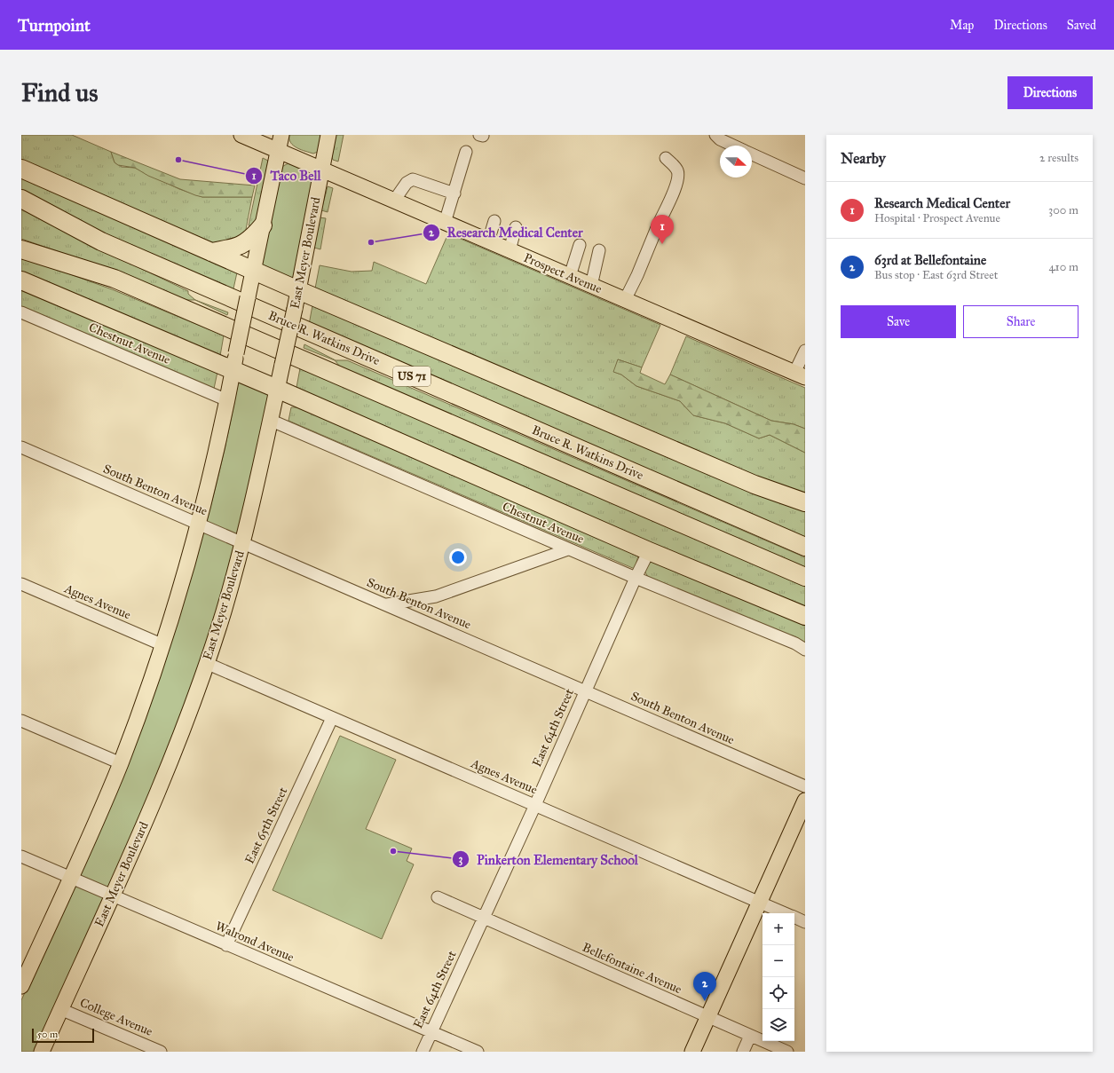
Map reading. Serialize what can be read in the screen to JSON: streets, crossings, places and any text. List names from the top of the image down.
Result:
{
  "streets": {
    "highway": ["Bruce R. Watkins Drive", "US 71"],
    "main road": ["East Meyer Boulevard", "Prospect Avenue"],
    "street": [
      "Chestnut Avenue",
      "South Benton Avenue",
      "Agnes Avenue",
      "East 64th Street",
      "East 65th Street",
      "Walrond Avenue",
      "Bellefontaine Avenue",
      "College Avenue"
    ]
  },
  "crossings": [
    ["East Meyer Boulevard", "Prospect Avenue"],
    ["East Meyer Boulevard", "Chestnut Avenue"],
    ["East Meyer Boulevard", "South Benton Avenue"],
    ["East Meyer Boulevard", "Agnes Avenue"],
    ["East Meyer Boulevard", "Walrond Avenue"],
    ["East Meyer Boulevard", "College Avenue"],
    ["Chestnut Avenue", "East 64th Street"],
    ["South Benton Avenue", "East 64th Street"],
    ["Agnes Avenue", "East 64th Street"],
    ["Agnes Avenue", "East 65th Street"],
    ["East 64th Street", "Walrond Avenue"],
    ["East 64th Street", "Bellefontaine Avenue"],
    ["East 65th Street", "Walrond Avenue"]
  ],
  "places": ["Taco Bell", "Research Medical Center", "Pinkerton Elementary School"],
  "scale_bar": "50 m",
  "north": "right",
  "page": {
    "header": "Turnpoint",
    "nav": ["Map", "Directions", "Saved"],
    "buttons": [
      "Directions",
      ["Save", "Share"]
    ],
    "title": "Find us",
    "heading": ["Nearby", "2 results"],
    "list": [
      {
        "mark": "1",
        "name": "Research Medical Center",
        "note": "Hospital · Prospect Avenue",
        "value": "300 m"
      },
      {
        "mark": "2",
        "name": "63rd at Bellefontaine",
        "note": "Bus stop · East 63rd Street",
        "value": "410 m"
      }
    ],
    "pins": ["1", "2"],
    "map_buttons": ["+", "−"],
    "scale": "50 m"
  }
}
